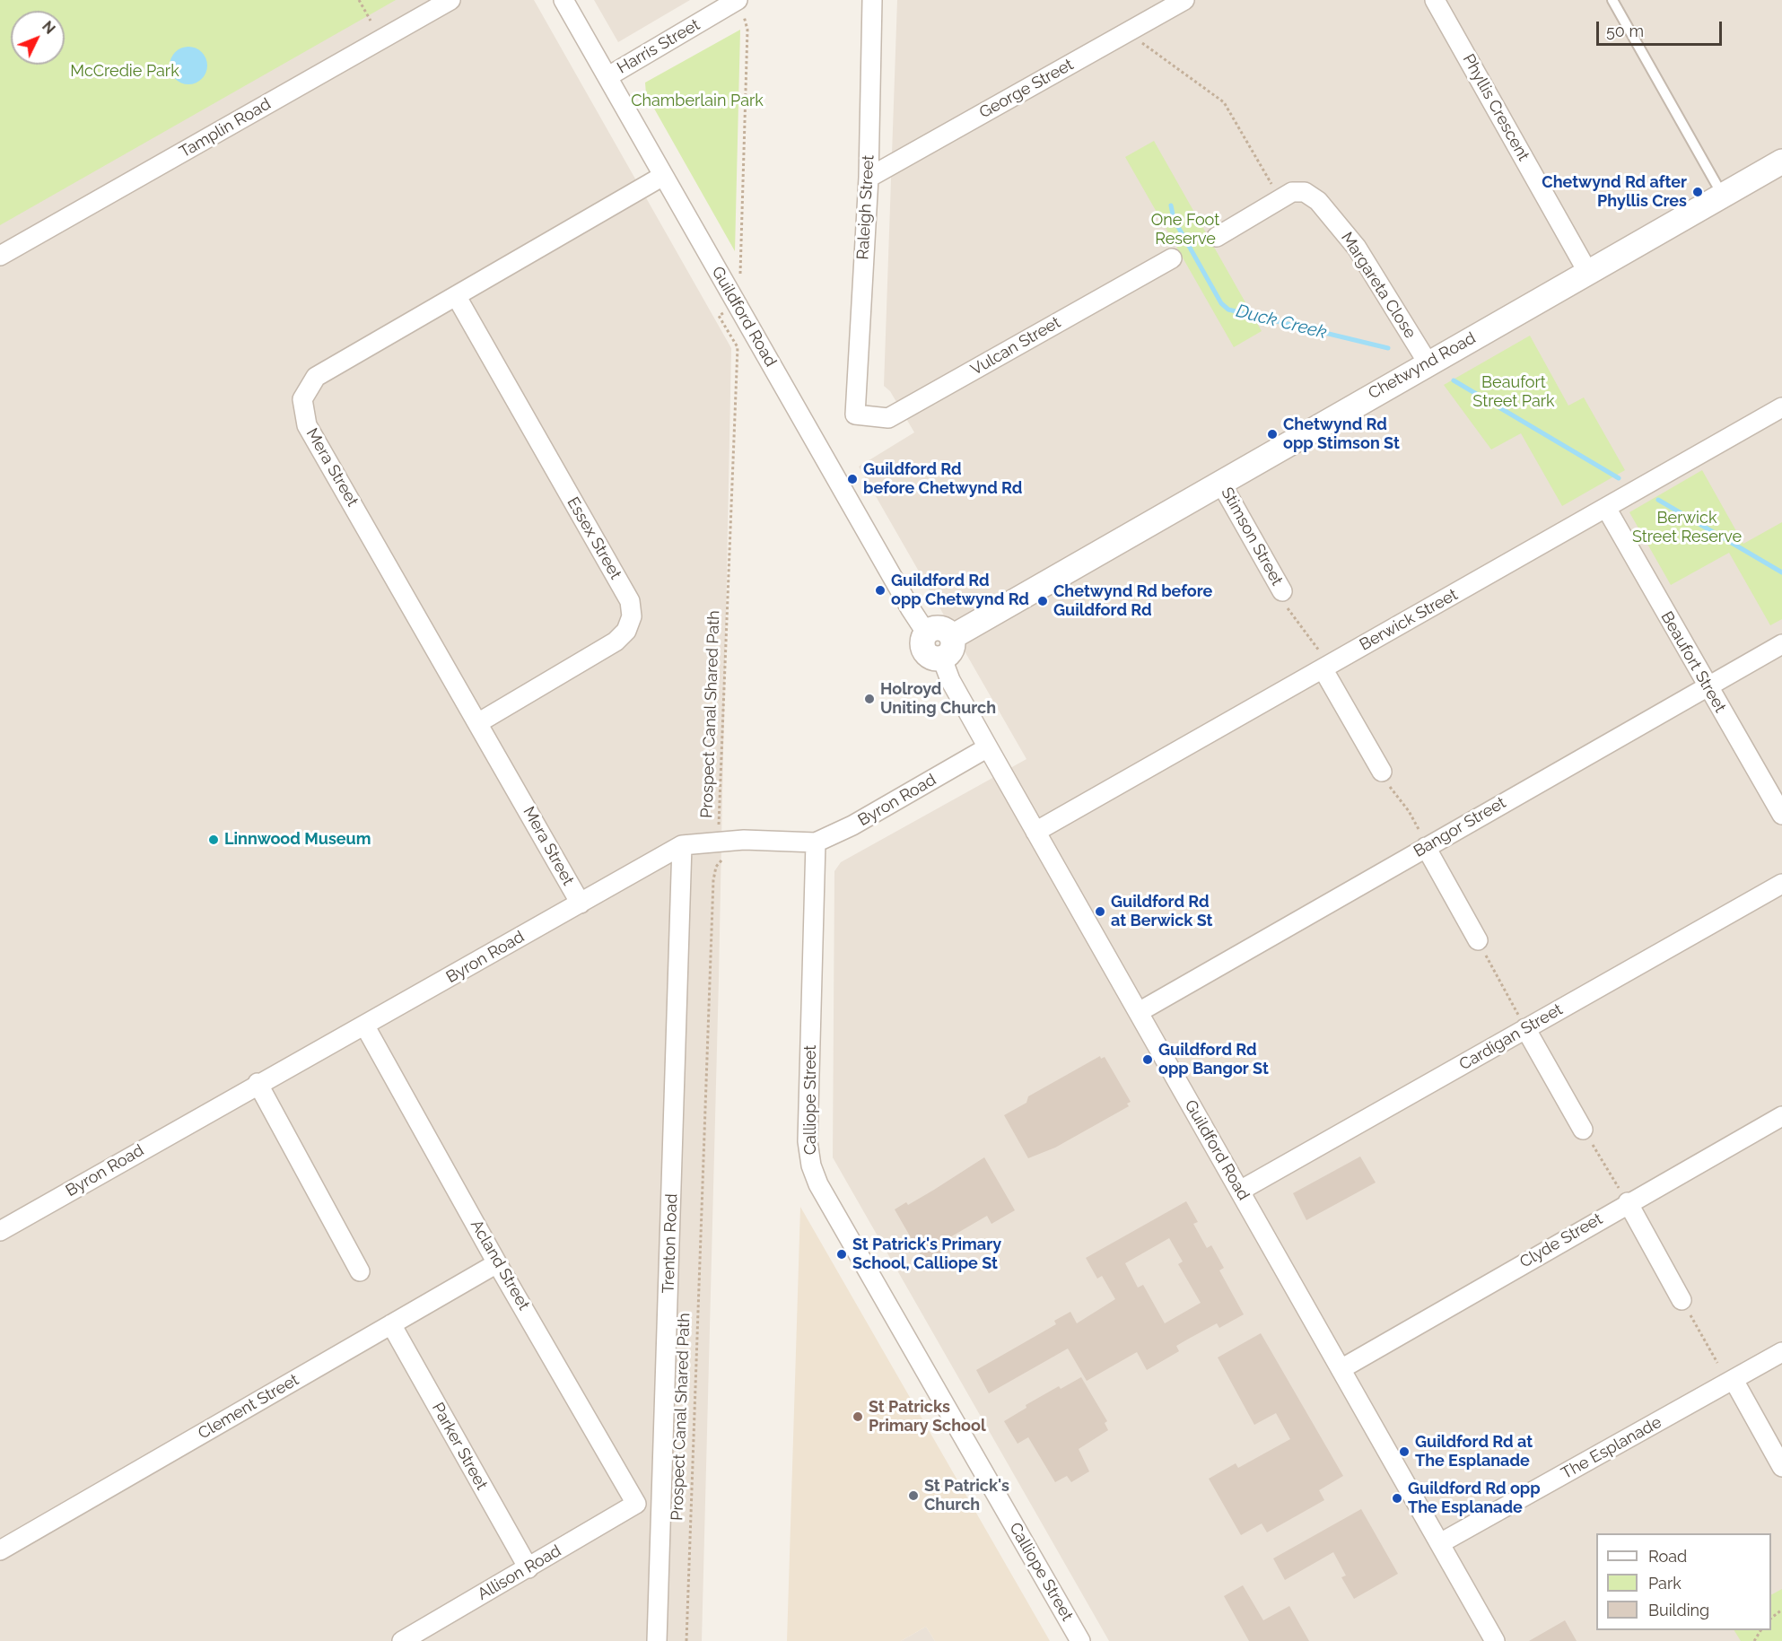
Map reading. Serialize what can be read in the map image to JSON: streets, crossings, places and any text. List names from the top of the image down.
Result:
{
  "streets": {
    "street": [
      "Harris Street",
      "George Street",
      "Phyllis Crescent",
      "Tamplin Road",
      "Raleigh Street",
      "Margareta Close",
      "Guildford Road",
      "Vulcan Street",
      "Chetwynd Road",
      "Mera Street",
      "Stimson Street",
      "Essex Street",
      "Berwick Street",
      "Beaufort Street",
      "Byron Road",
      "Bangor Street",
      "Cardigan Street",
      "Calliope Street",
      "Clyde Street",
      "Trenton Road",
      "Acland Street",
      "Clement Street",
      "Parker Street",
      "The Esplanade",
      "Allison Road"
    ],
    "path": ["Prospect Canal Shared Path"]
  },
  "crossings": [
    ["Harris Street", "Guildford Road"],
    ["George Street", "Raleigh Street"],
    ["Phyllis Crescent", "Chetwynd Road"],
    ["Raleigh Street", "Vulcan Street"],
    ["Margareta Close", "Chetwynd Road"],
    ["Guildford Road", "Chetwynd Road"],
    ["Guildford Road", "Mera Street"],
    ["Guildford Road", "Berwick Street"],
    ["Guildford Road", "Prospect Canal Shared Path"],
    ["Guildford Road", "Byron Road"],
    ["Guildford Road", "Bangor Street"],
    ["Guildford Road", "Cardigan Street"],
    ["Guildford Road", "Clyde Street"],
    ["Guildford Road", "The Esplanade"],
    ["Chetwynd Road", "Stimson Street"],
    ["Mera Street", "Essex Street"],
    ["Mera Street", "Byron Road"],
    ["Berwick Street", "Beaufort Street"],
    ["Beaufort Street", "Bangor Street"],
    ["Prospect Canal Shared Path", "Byron Road"],
    ["Byron Road", "Calliope Street"],
    ["Byron Road", "Trenton Road"],
    ["Byron Road", "Acland Street"],
    ["Acland Street", "Clement Street"],
    ["Acland Street", "Allison Road"],
    ["Clement Street", "Parker Street"],
    ["Parker Street", "Allison Road"]
  ],
  "water": ["Duck Creek"],
  "parks": [
    "McCredie Park",
    "Chamberlain Park",
    "One Foot Reserve",
    "Beaufort Street Park",
    "Berwick Street Reserve"
  ],
  "places": [
    "Chetwynd Rd after Phyllis Cres",
    "Chetwynd Rd opp Stimson St",
    "Guildford Rd before Chetwynd Rd",
    "Guildford Rd opp Chetwynd Rd",
    "Chetwynd Rd before Guildford Rd",
    "Holroyd Uniting Church",
    "Linnwood Museum",
    "Guildford Rd at Berwick St",
    "Guildford Rd opp Bangor St",
    "St Patrick's Primary School, Calliope St",
    "St Patricks Primary School",
    "Guildford Rd at The Esplanade",
    "St Patrick's Church",
    "Guildford Rd opp The Esplanade"
  ],
  "legend": ["Road", "Park", "Building"],
  "scale_bar": "50 m",
  "north": "top right"
}
